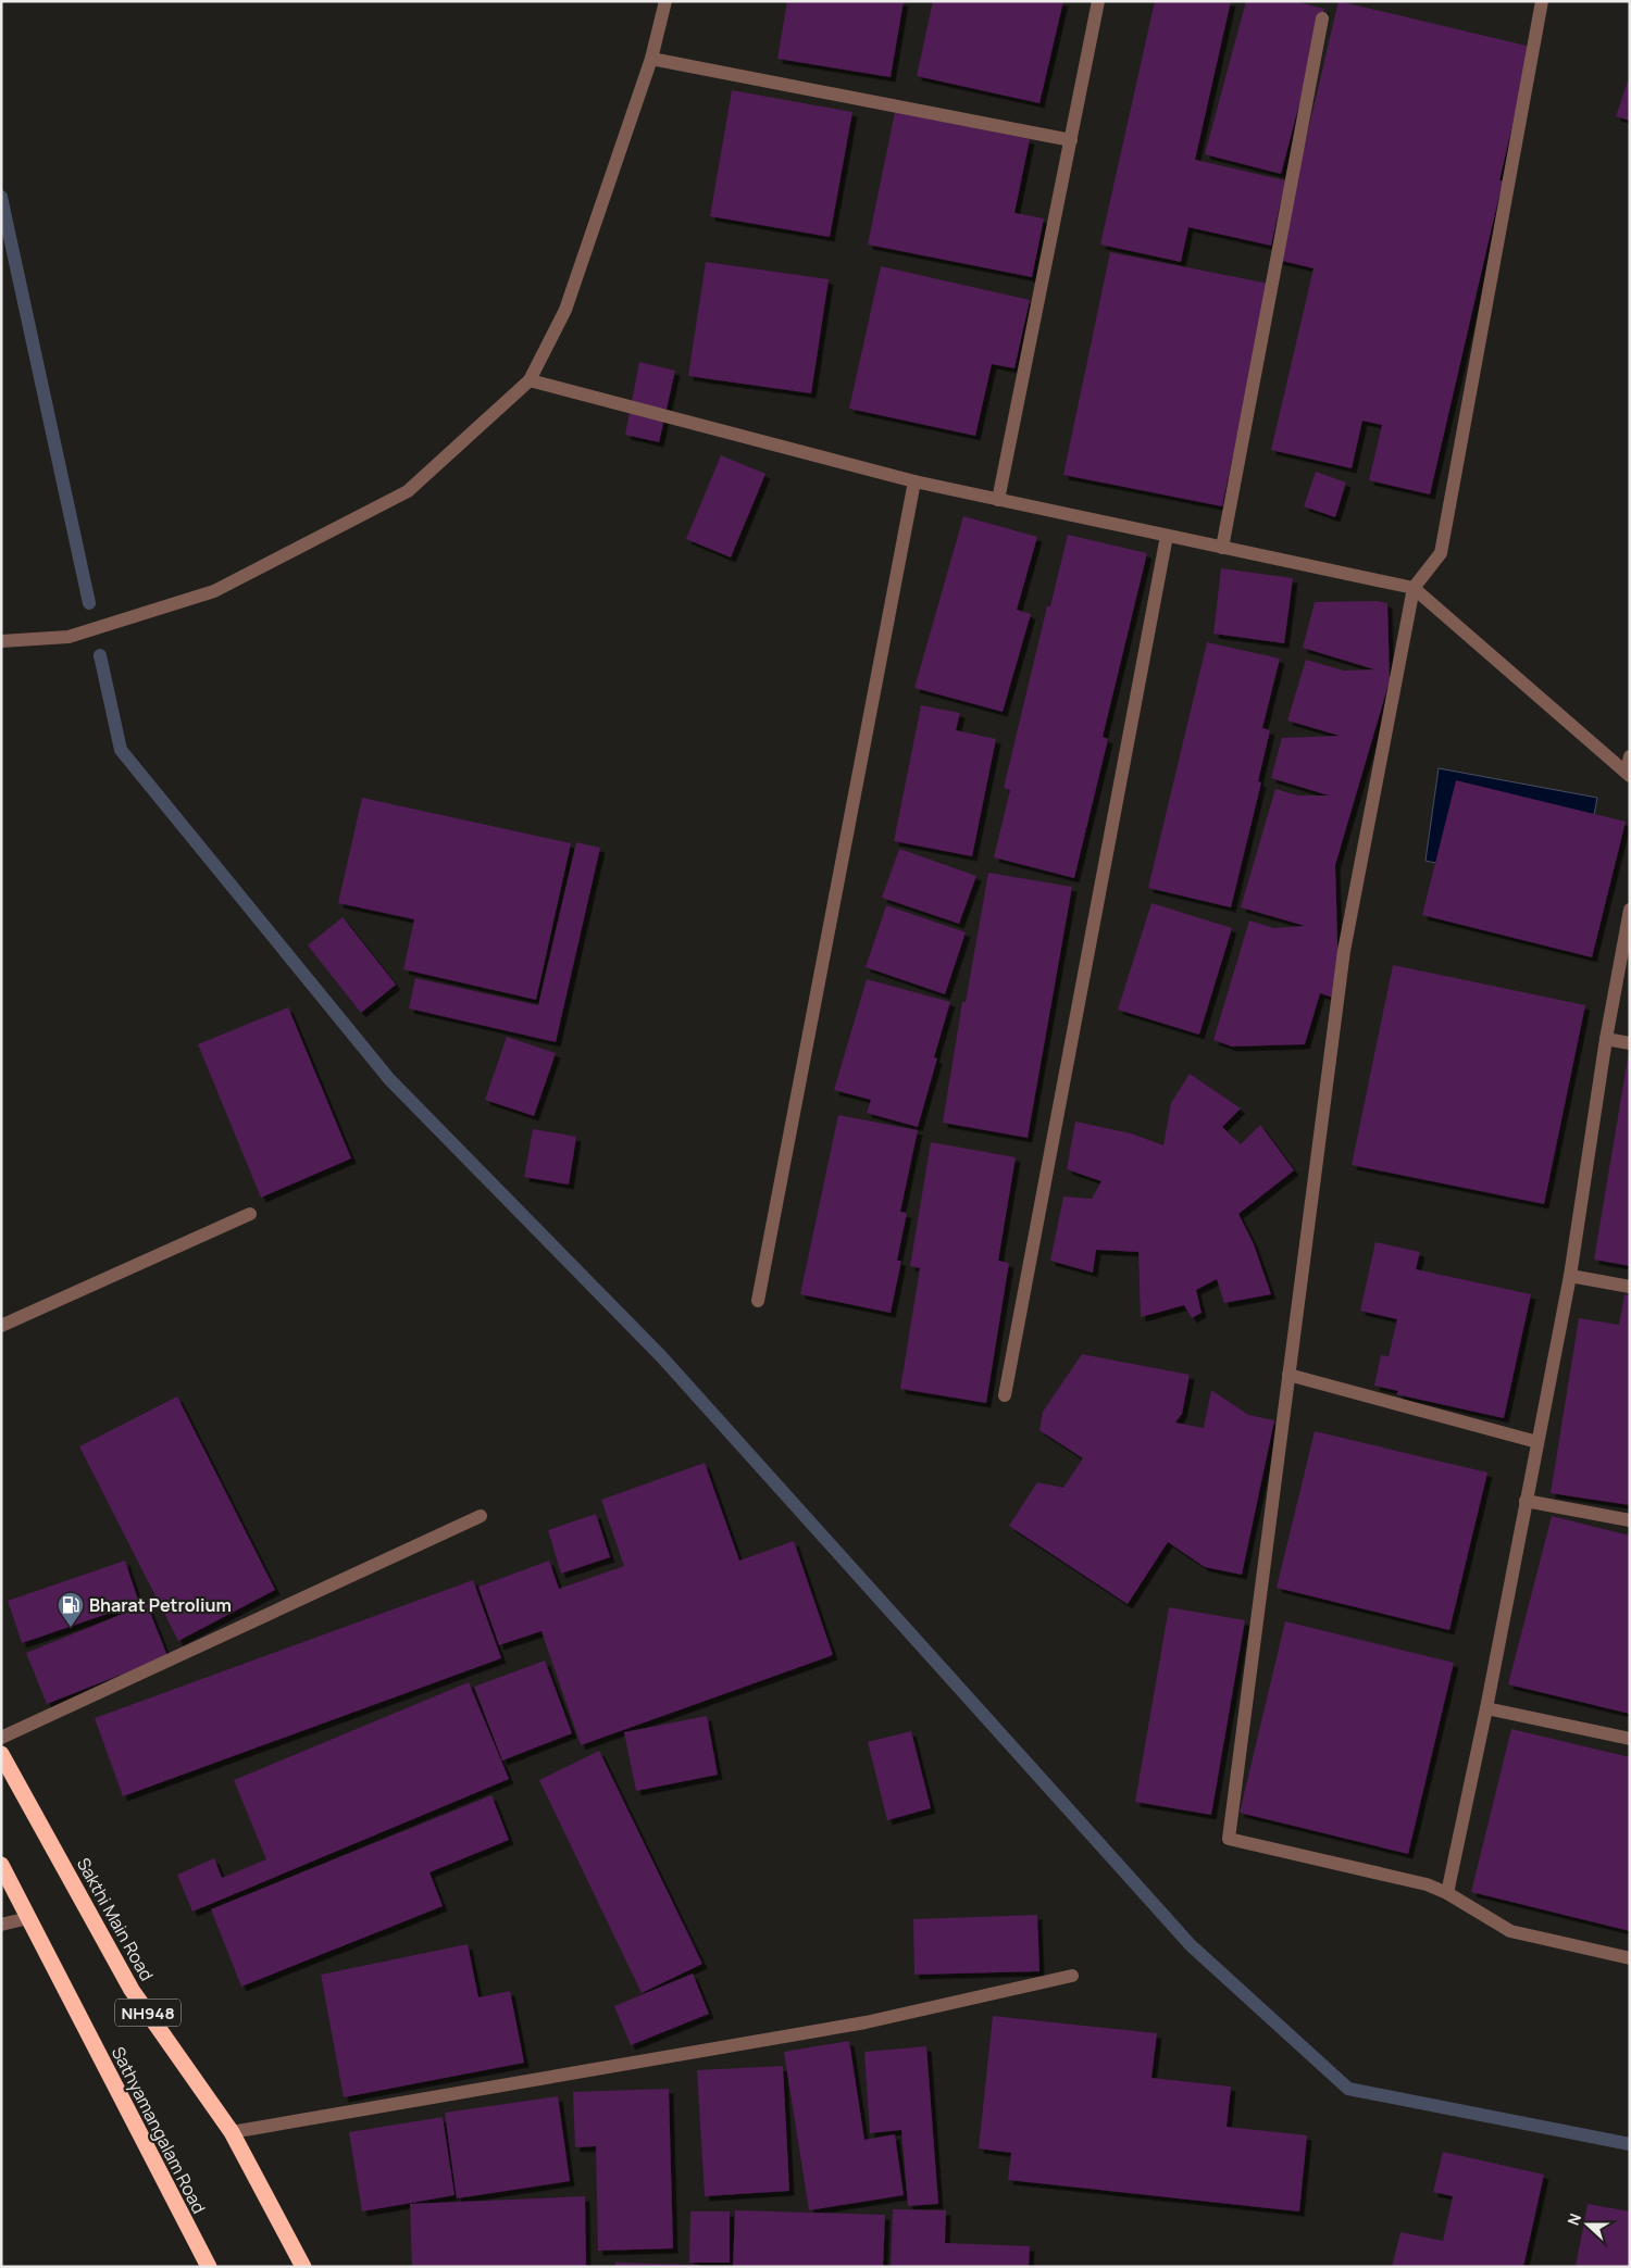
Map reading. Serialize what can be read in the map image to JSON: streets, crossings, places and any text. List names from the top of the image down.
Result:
{
  "streets": {
    "highway": ["Sakthi Main Road", "NH948", "Sathyamangalam Road"]
  },
  "places": {
    "fuel station": ["Bharat Petrolium"]
  },
  "north": "left"
}
